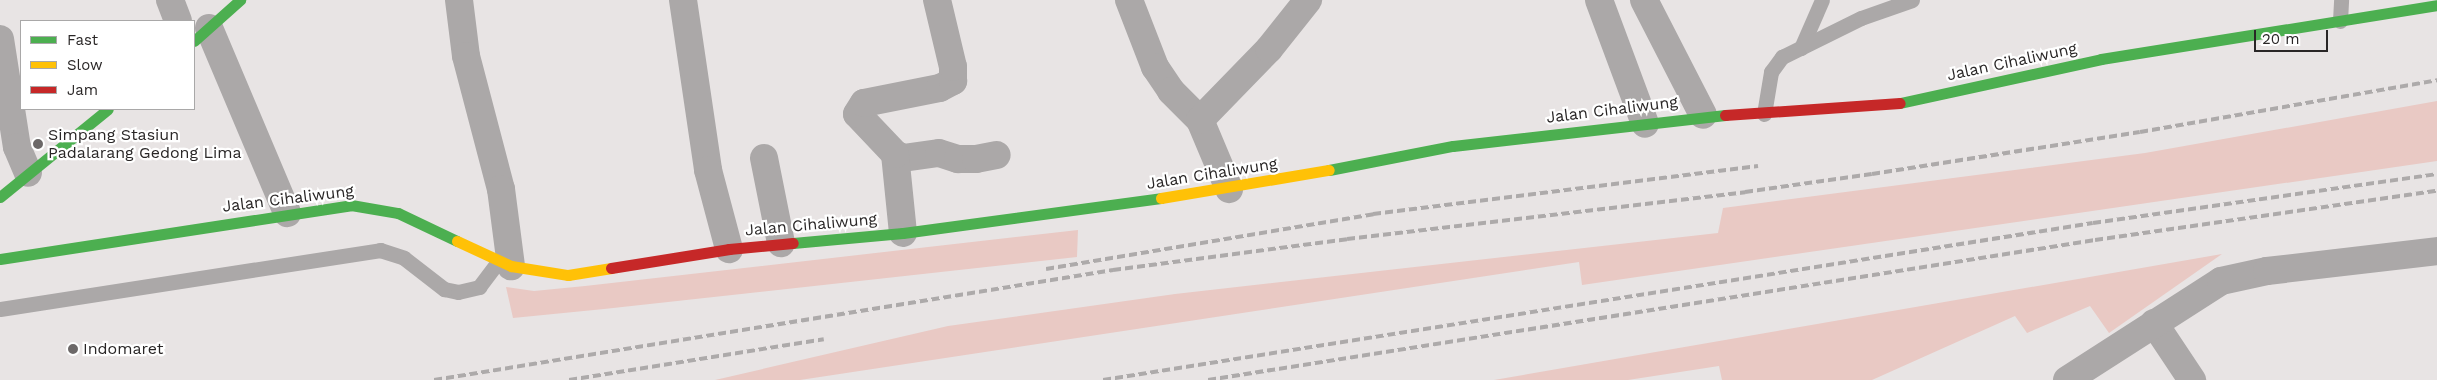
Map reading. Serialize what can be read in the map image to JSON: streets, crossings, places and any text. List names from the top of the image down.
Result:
{
  "streets": {
    "main road": ["Jalan Cihaliwung"]
  },
  "places": ["Simpang Stasiun Padalarang Gedong Lima", "Indomaret"],
  "legend": ["Fast", "Slow", "Jam"],
  "scale_bar": "20 m"
}
